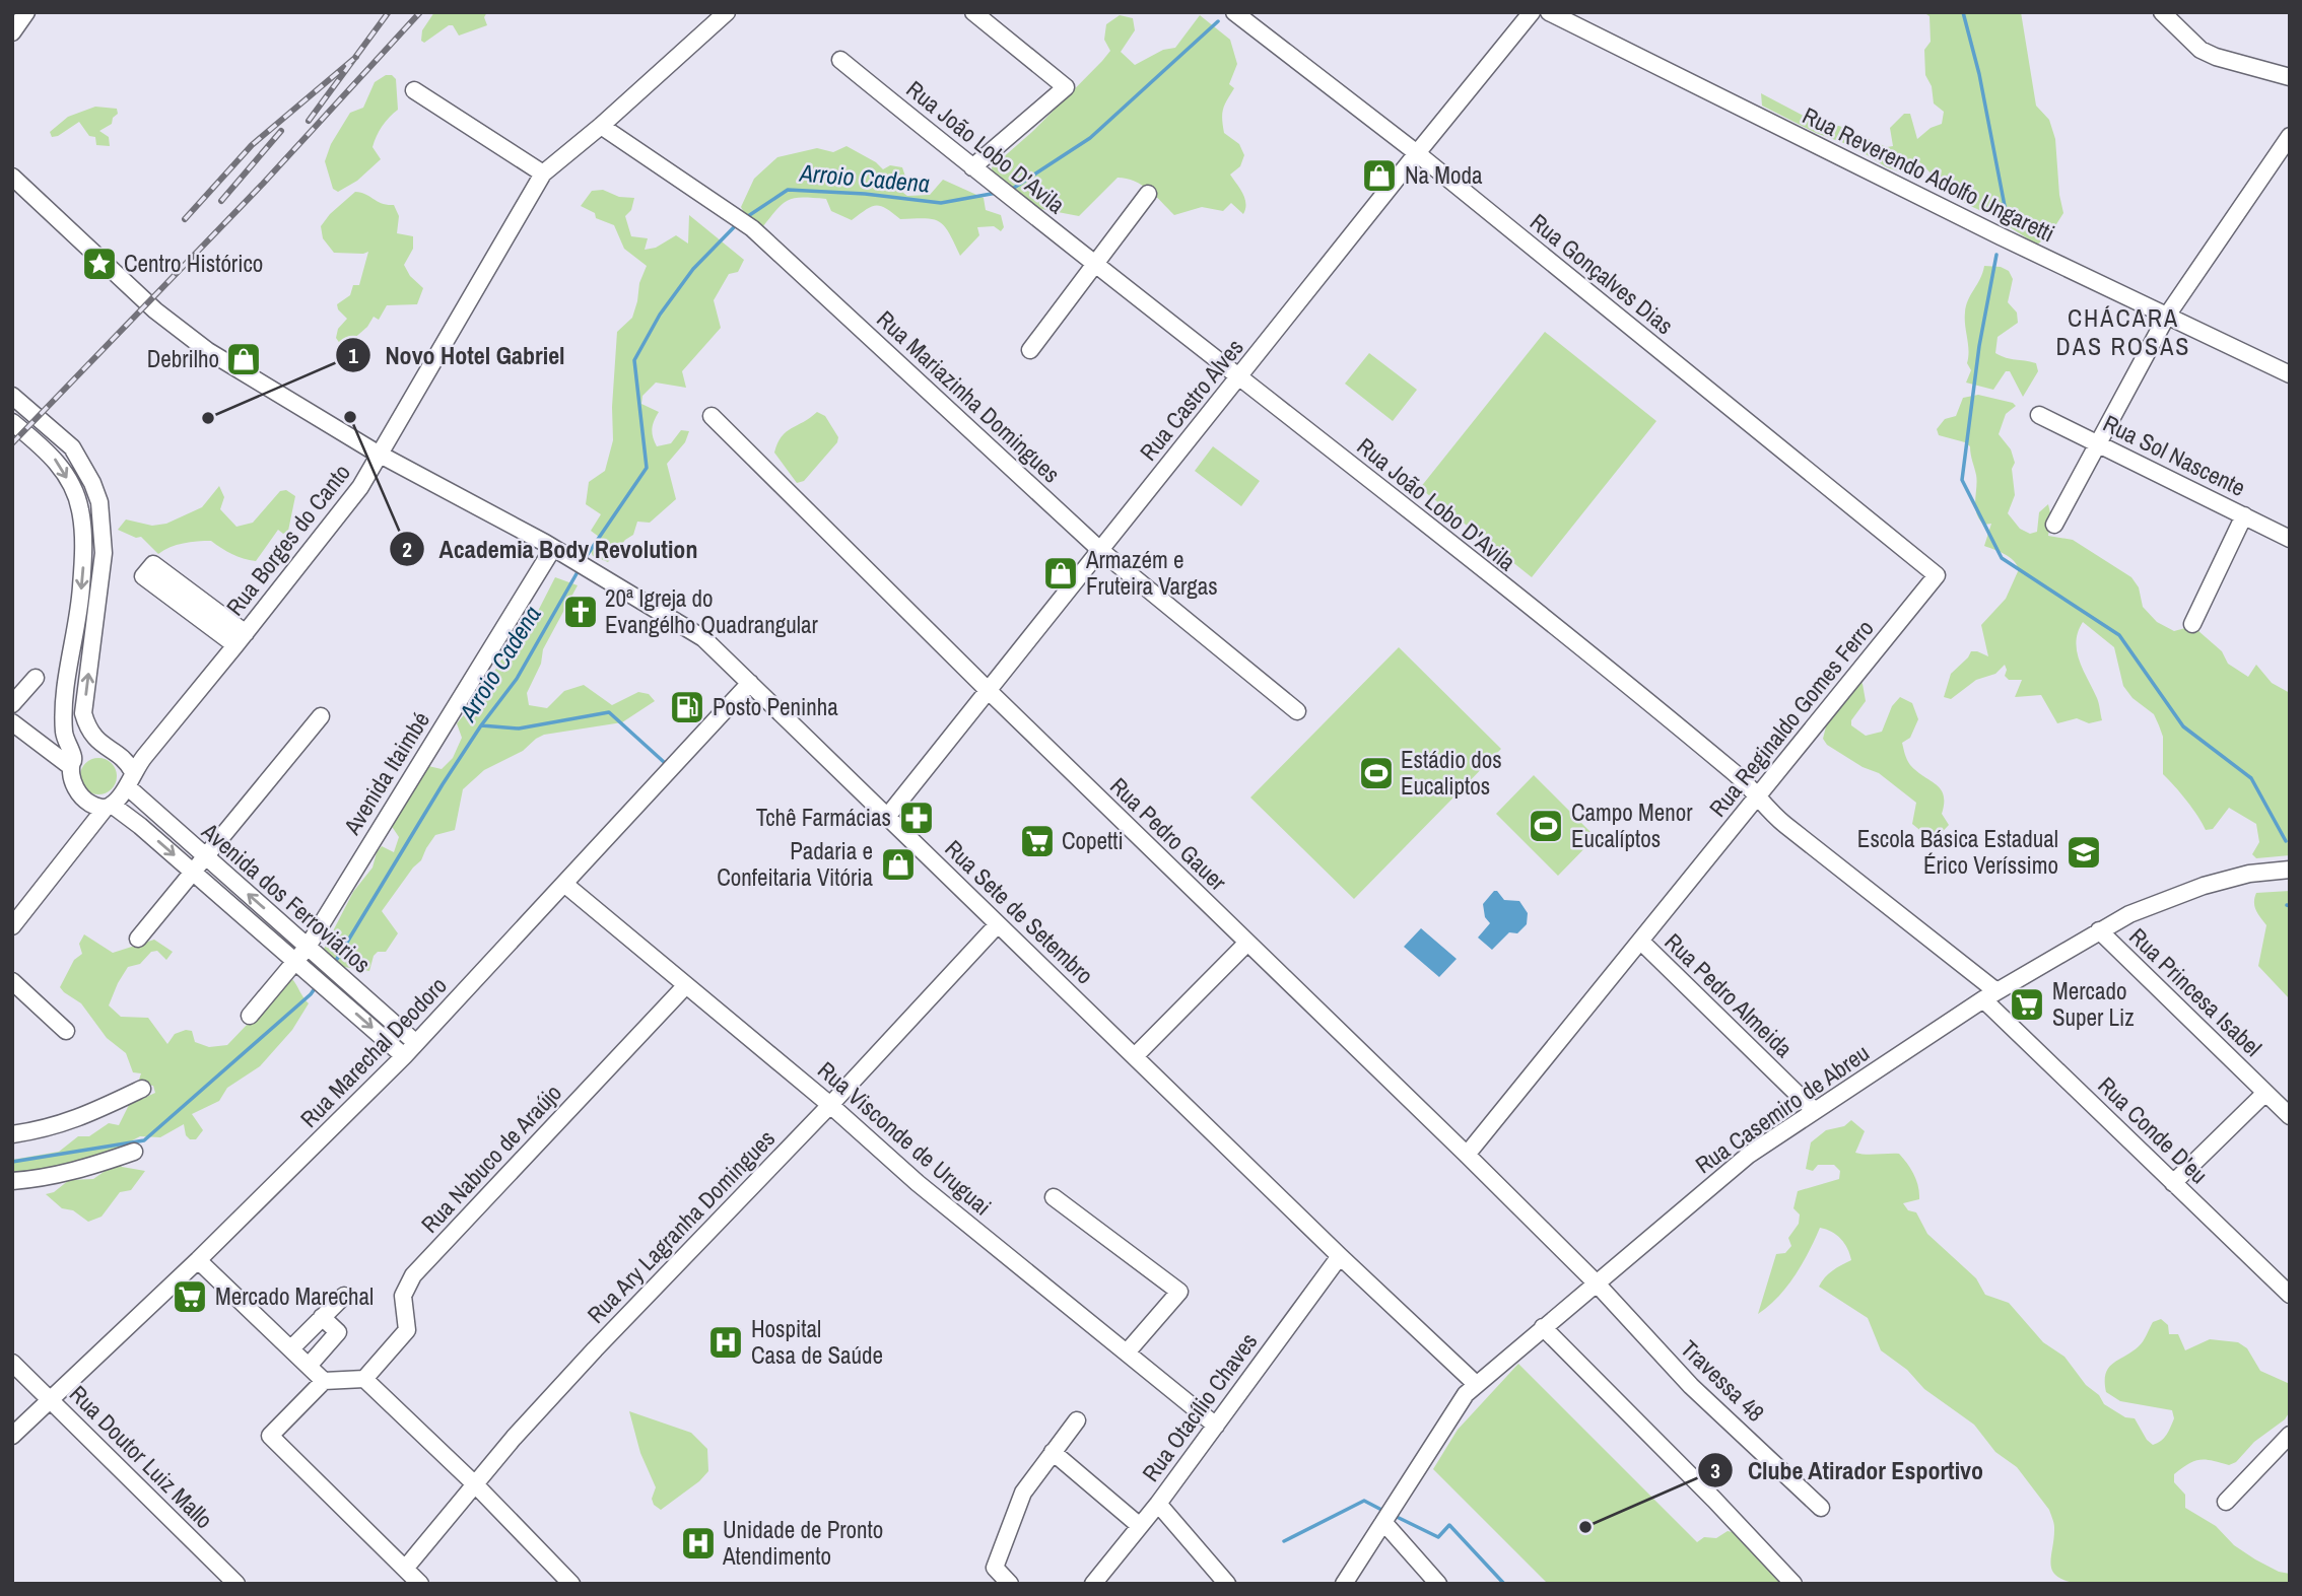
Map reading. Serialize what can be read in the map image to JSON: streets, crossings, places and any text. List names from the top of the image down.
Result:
{
  "streets": {
    "street": [
      "Rua João Lobo D'Avila",
      "Rua Reverendo Adolfo Ungaretti",
      "Rua Gonçalves Dias",
      "Rua Mariazinha Domingues",
      "Rua Castro Alves",
      "Rua Sol Nascente",
      "Rua Borges do Canto",
      "Rua Reginaldo Gomes Ferro",
      "Avenida Itaimbé",
      "Rua Pedro Gauer",
      "Avenida dos Ferroviários",
      "Rua Sete de Setembro",
      "Rua Princesa Isabel",
      "Rua Pedro Almeida",
      "Rua Marechal Deodoro",
      "Rua Casemiro de Abreu",
      "Rua Conde D'eu",
      "Rua Visconde de Uruguai",
      "Rua Nabuco de Araújo",
      "Rua Ary Lagranha Domingues",
      "Travessa 48",
      "Rua Otacílio Chaves",
      "Rua Doutor Luiz Mallo"
    ]
  },
  "crossings": [
    ["Rua João Lobo D'Avila", "Rua Castro Alves"],
    ["Rua João Lobo D'Avila", "Rua Reginaldo Gomes Ferro"],
    ["Rua João Lobo D'Avila", "Rua Casemiro de Abreu"],
    ["Rua João Lobo D'Avila", "Rua Conde D'eu"],
    ["Rua Gonçalves Dias", "Rua Castro Alves"],
    ["Rua Gonçalves Dias", "Rua Reginaldo Gomes Ferro"],
    ["Rua Mariazinha Domingues", "Rua Castro Alves"],
    ["Rua Mariazinha Domingues", "Rua Borges do Canto"],
    ["Rua Castro Alves", "Rua Pedro Gauer"],
    ["Rua Castro Alves", "Rua Sete de Setembro"],
    ["Rua Borges do Canto", "Avenida dos Ferroviários"],
    ["Rua Borges do Canto", "Rua Sete de Setembro"],
    ["Rua Reginaldo Gomes Ferro", "Rua Pedro Gauer"],
    ["Rua Reginaldo Gomes Ferro", "Rua Pedro Almeida"],
    ["Avenida Itaimbé", "Avenida dos Ferroviários"],
    ["Avenida Itaimbé", "Rua Sete de Setembro"],
    ["Rua Pedro Gauer", "Rua Casemiro de Abreu"],
    ["Rua Pedro Gauer", "Travessa 48"],
    ["Avenida dos Ferroviários", "Rua Marechal Deodoro"],
    ["Rua Sete de Setembro", "Rua Marechal Deodoro"],
    ["Rua Sete de Setembro", "Rua Casemiro de Abreu"],
    ["Rua Sete de Setembro", "Rua Ary Lagranha Domingues"],
    ["Rua Sete de Setembro", "Rua Otacílio Chaves"],
    ["Rua Princesa Isabel", "Rua Casemiro de Abreu"],
    ["Rua Pedro Almeida", "Rua Casemiro de Abreu"],
    ["Rua Marechal Deodoro", "Rua Visconde de Uruguai"],
    ["Rua Marechal Deodoro", "Rua Doutor Luiz Mallo"],
    ["Rua Casemiro de Abreu", "Rua Conde D'eu"],
    ["Rua Casemiro de Abreu", "Travessa 48"],
    ["Rua Visconde de Uruguai", "Rua Nabuco de Araújo"],
    ["Rua Visconde de Uruguai", "Rua Ary Lagranha Domingues"],
    ["Rua Visconde de Uruguai", "Rua Otacílio Chaves"]
  ],
  "districts": ["CHÁCARA DAS ROSAS"],
  "water": ["Arroio Cadena"],
  "places": {
    "shop": [
      "Na Moda",
      "Debrilho",
      "Armazém e Fruteira Vargas",
      "Padaria e Confeitaria Vitória"
    ],
    "place": ["Centro Histórico"],
    "other": ["Academia Body Revolution", "Novo Hotel Gabriel", "Clube Atirador Esportivo"],
    "church": ["20ª Igreja do Evangélho Quadrangular"],
    "fuel station": ["Posto Peninha"],
    "sports": ["Estádio dos Eucaliptos", "Campo Menor Eucalíptos"],
    "pharmacy": ["Tchê Farmácias"],
    "supermarket": ["Copetti", "Mercado Super Liz", "Mercado Marechal"],
    "school or university": ["Escola Básica Estadual Érico Veríssimo"],
    "hospital": ["Hospital Casa de Saúde", "Unidade de Pronto Atendimento"]
  }
}
